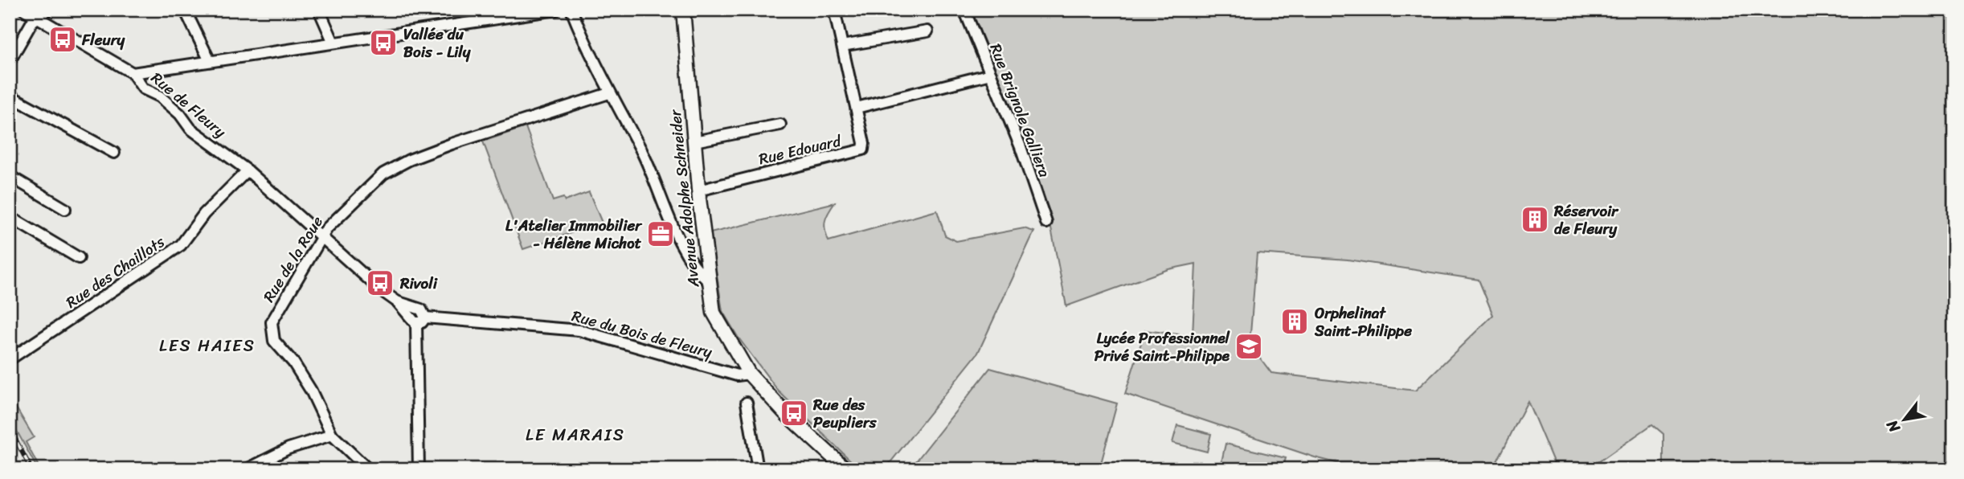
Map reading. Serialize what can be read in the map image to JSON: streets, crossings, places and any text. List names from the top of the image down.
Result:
{
  "streets": {
    "street": [
      "Rue de Fleury",
      "Rue Brignole Galliera",
      "Rue Edouard",
      "Avenue Adolphe Schneider",
      "Rue de la Roue",
      "Rue des Chaillots",
      "Rue du Bois de Fleury"
    ]
  },
  "crossings": [
    ["Rue de Fleury", "Rue des Chaillots"],
    ["Rue de Fleury", "Rue du Bois de Fleury"],
    ["Rue Edouard", "Avenue Adolphe Schneider"],
    ["Avenue Adolphe Schneider", "Rue du Bois de Fleury"],
    ["Rue de la Roue", "Rue du Bois de Fleury"],
    ["Rue des Chaillots", "Rue du Bois de Fleury"]
  ],
  "districts": ["LES HAIES", "LE MARAIS"],
  "places": {
    "bus stop": [
      "Fleury",
      "Vallée du Bois - Lily",
      "Rivoli",
      "Rue des Peupliers"
    ],
    "building": ["Réservoir de Fleury", "Orphelinat Saint-Philippe"],
    "office": ["L'Atelier Immobilier - Hélène Michot"],
    "school or university": ["Lycée Professionnel Privé Saint-Philippe"]
  },
  "north": "bottom left"
}
